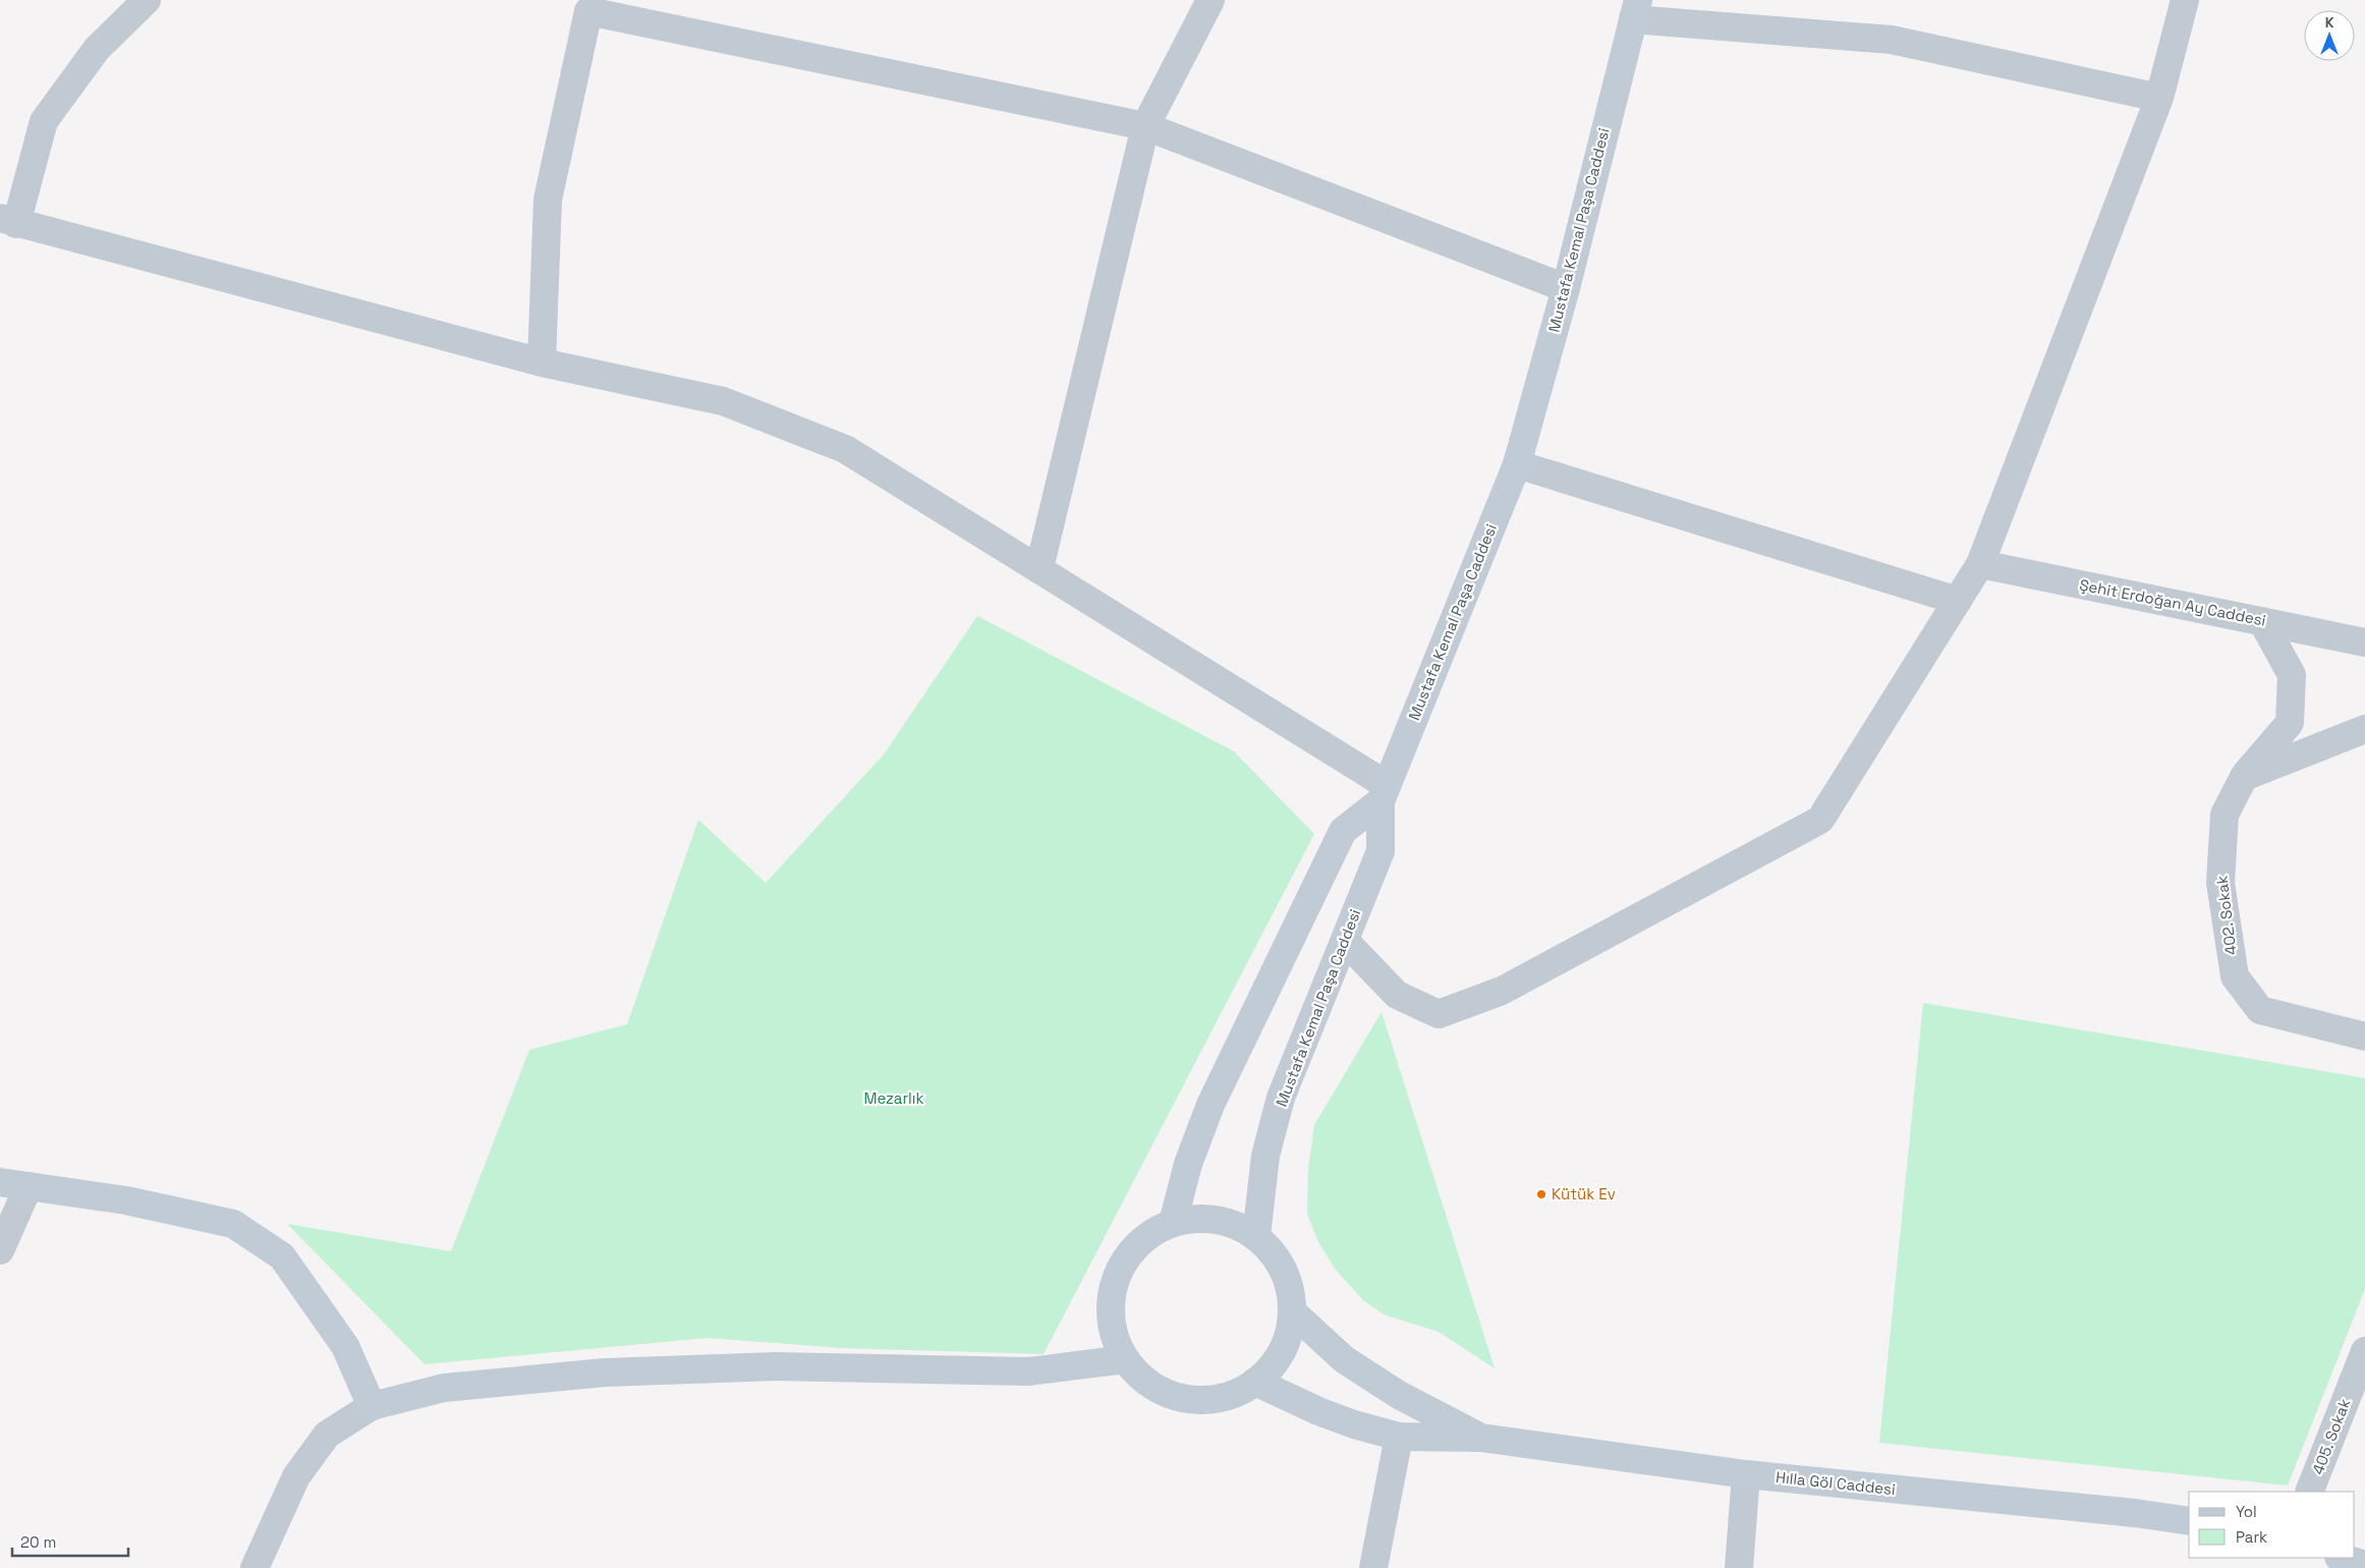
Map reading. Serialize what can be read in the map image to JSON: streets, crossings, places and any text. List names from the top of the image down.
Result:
{
  "streets": {
    "street": [
      "Mustafa Kemal Paşa Caddesi",
      "Şehit Erdoğan Ay Caddesi",
      "402. Sokak",
      "405. Sokak",
      "Hılla Göl Caddesi"
    ]
  },
  "crossings": [
    ["Şehit Erdoğan Ay Caddesi", "402. Sokak"]
  ],
  "parks": ["Mezarlık"],
  "places": ["Kütük Ev"],
  "legend": ["Yol", "Park"],
  "scale_bar": "20 m",
  "north": "top"
}
